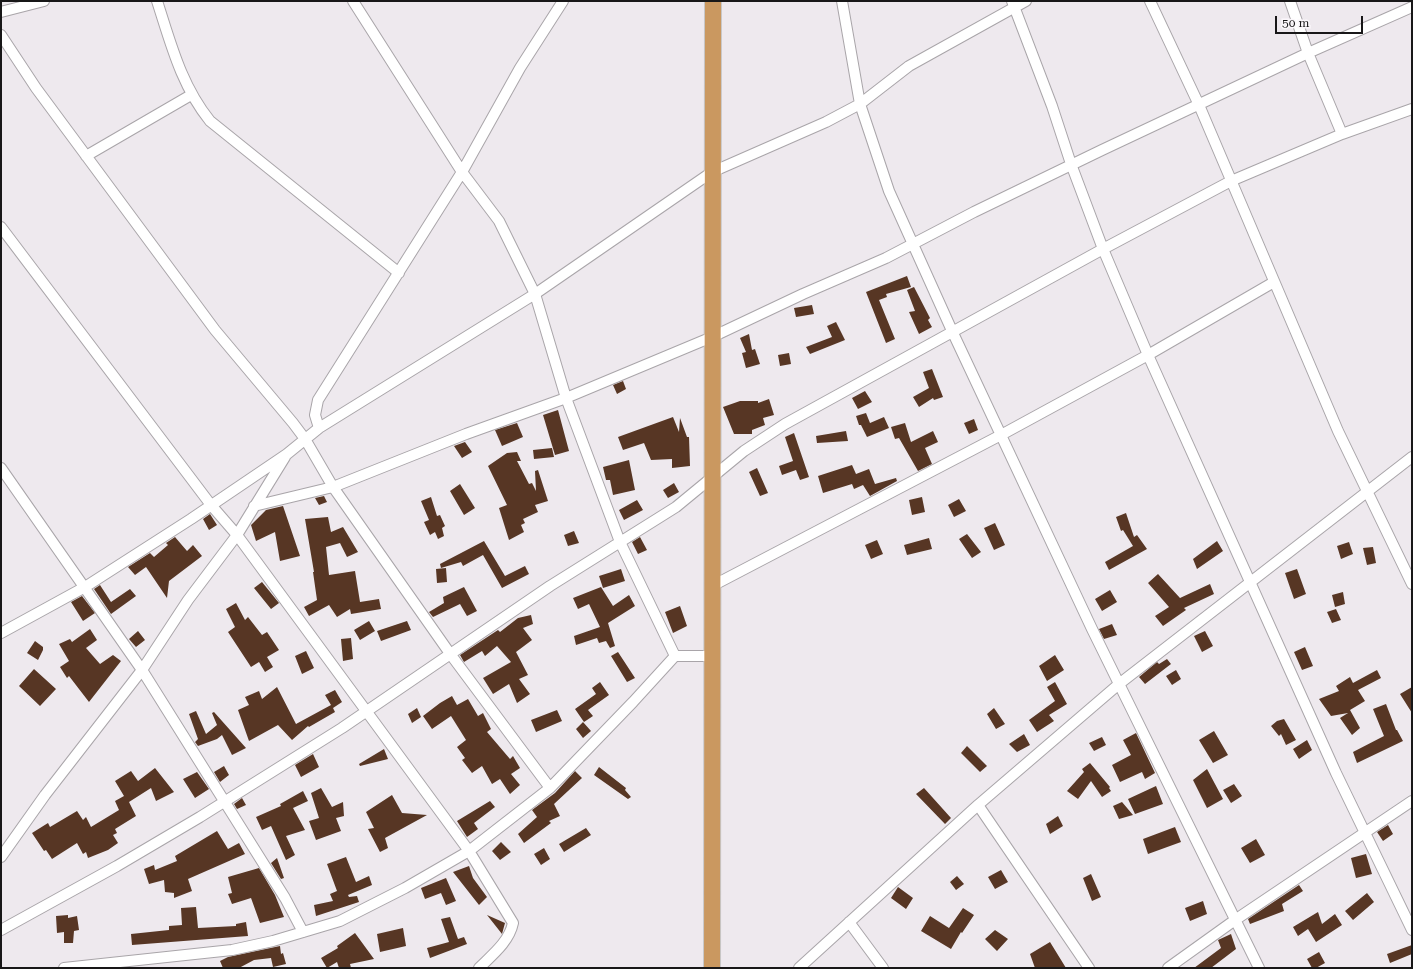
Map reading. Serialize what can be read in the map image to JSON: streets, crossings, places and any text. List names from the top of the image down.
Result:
{
  "scale_bar": "50 m"
}
